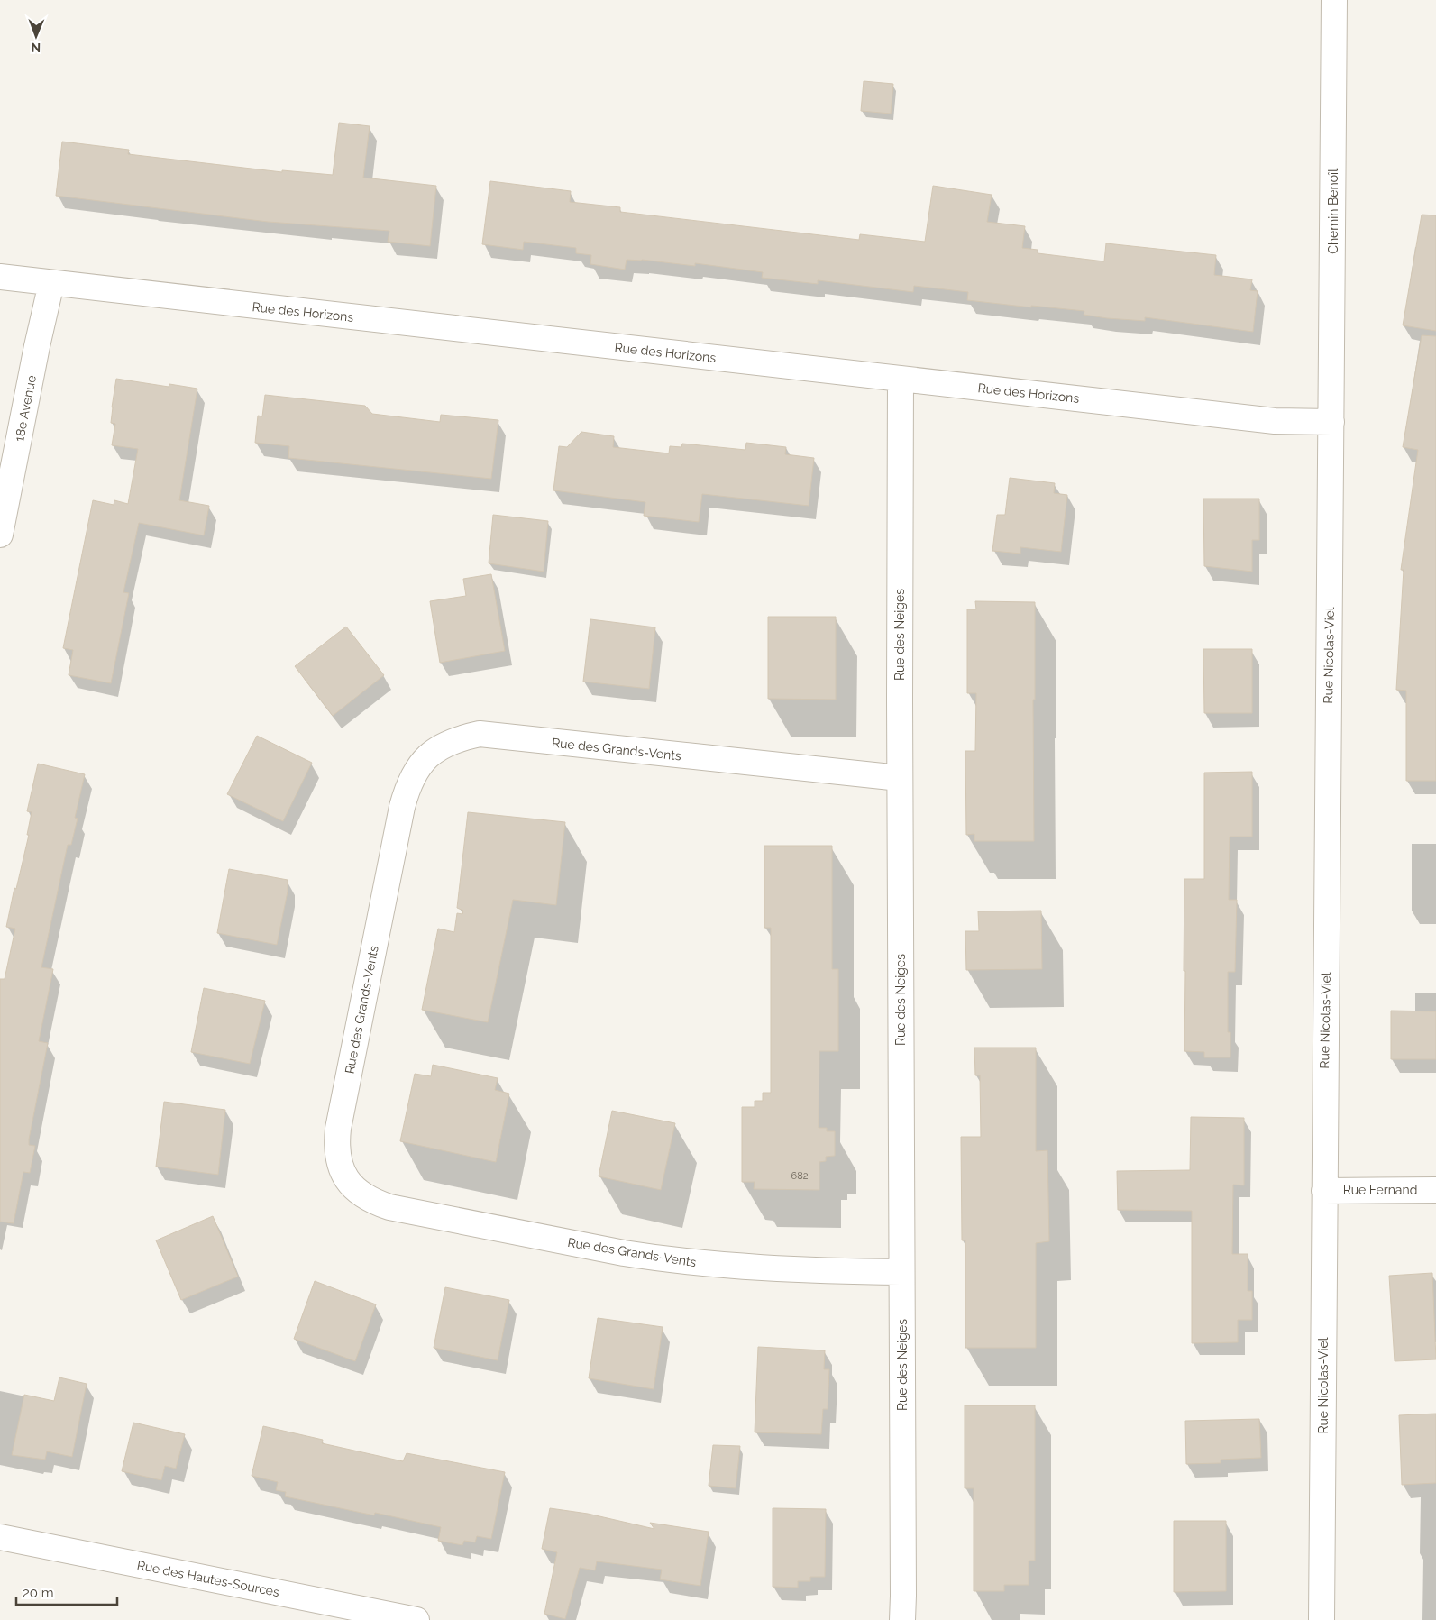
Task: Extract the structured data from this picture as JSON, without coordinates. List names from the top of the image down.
{
  "streets": {
    "street": [
      "Chemin Benoît",
      "Rue des Horizons",
      "18e Avenue",
      "Rue des Neiges",
      "Rue Nicolas-Viel",
      "Rue des Grands-Vents",
      "Rue Fernand",
      "Rue des Hautes-Sources"
    ]
  },
  "crossings": [
    ["Chemin Benoît", "Rue des Horizons"],
    ["Chemin Benoît", "Rue Nicolas-Viel"],
    ["Rue des Horizons", "18e Avenue"],
    ["Rue des Horizons", "Rue des Neiges"],
    ["Rue des Horizons", "Rue Nicolas-Viel"],
    ["Rue des Neiges", "Rue des Grands-Vents"],
    ["Rue Nicolas-Viel", "Rue Fernand"]
  ],
  "house_numbers": ["682"],
  "scale_bar": "20 m",
  "north": "bottom"
}
